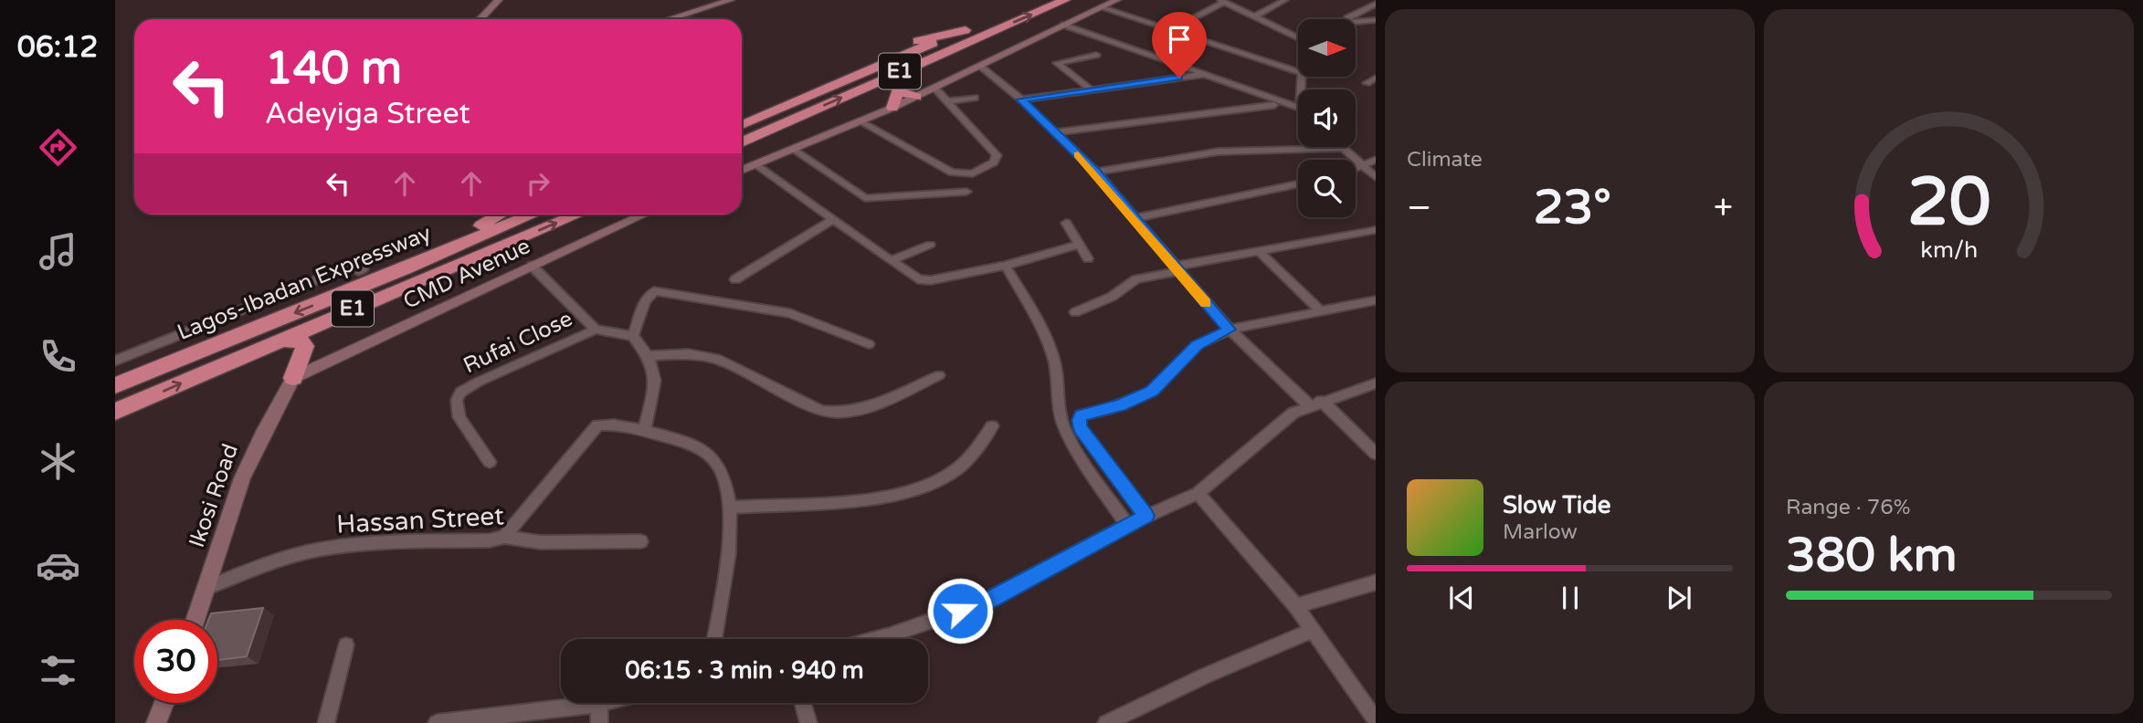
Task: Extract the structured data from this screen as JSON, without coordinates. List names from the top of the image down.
{
  "streets": {
    "highway": ["E1", "Lagos-Ibadan Expressway"],
    "street": [
      "CMD Avenue",
      "Rufai Close",
      "Ikosi Road",
      "Hassan Street"
    ]
  },
  "crossings": [
    ["CMD Avenue", "Ikosi Road"],
    ["Ikosi Road", "Hassan Street"]
  ],
  "north": "right",
  "page": {
    "tabs": "06:12",
    "tile": [
      "Climate",
      ["Range · 76%", "380 km"]
    ],
    "turn": ["140 m", "Adeyiga Street"],
    "heat": ["−", "23°", "+"],
    "song": ["Slow Tide", "Marlow"],
    "limit": "30",
    "trip": "06:15 · 3 min · 940 m",
    "gauge": ["20", "km/h"]
  }
}
